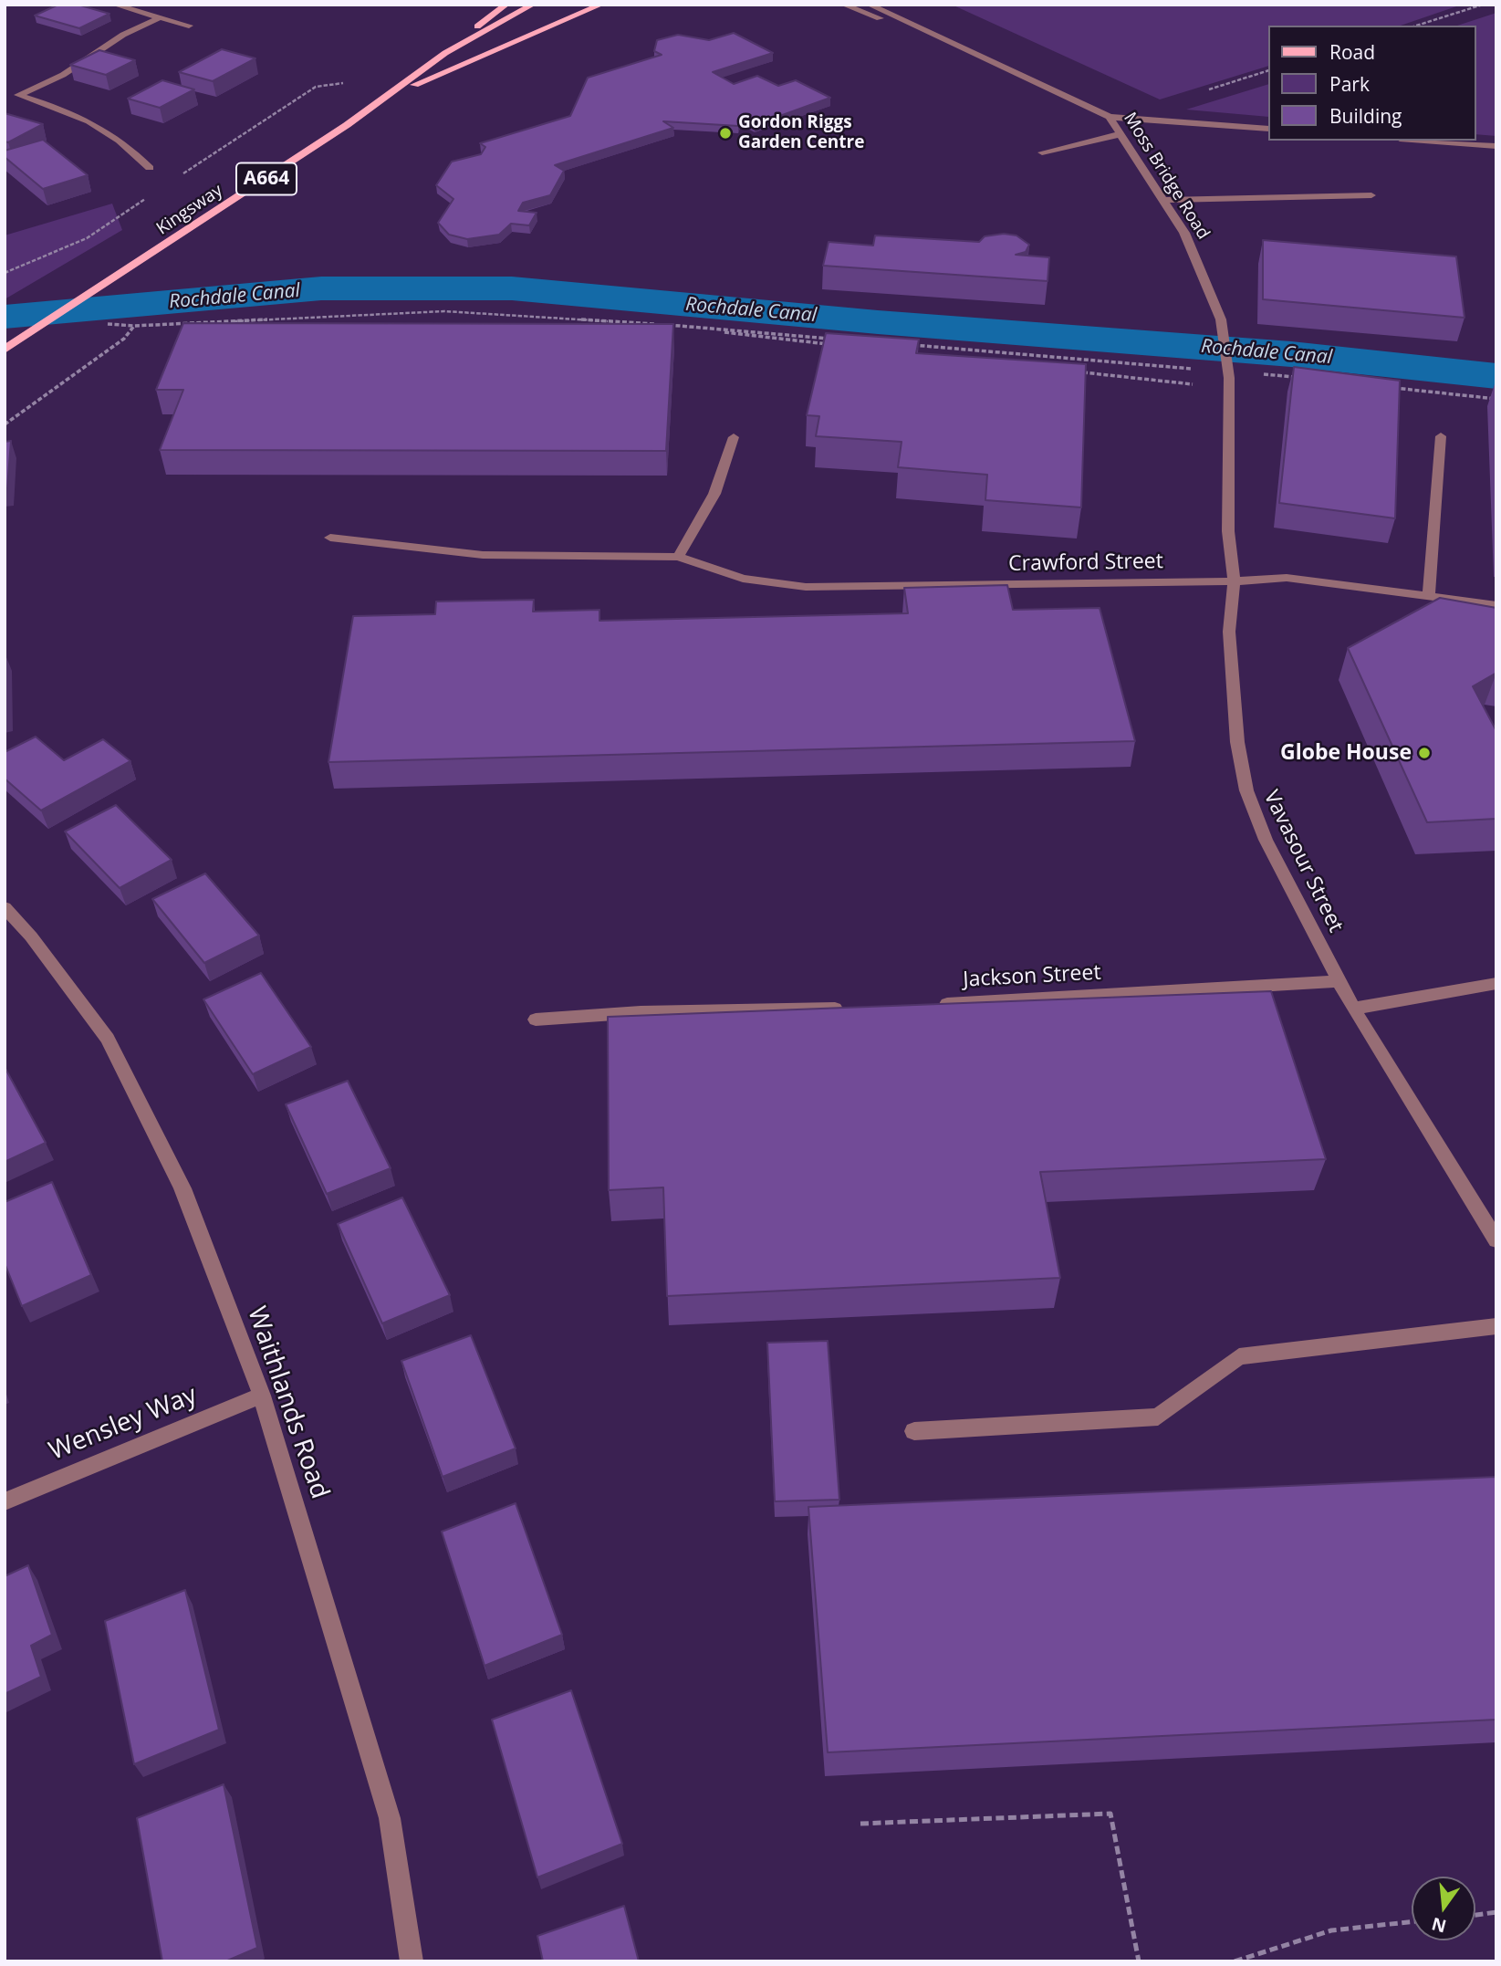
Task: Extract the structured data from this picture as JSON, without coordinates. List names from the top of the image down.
{
  "streets": {
    "main road": ["A664", "Kingsway"],
    "street": [
      "Moss Bridge Road",
      "Crawford Street",
      "Vavasour Street",
      "Jackson Street",
      "Waithlands Road",
      "Wensley Way"
    ]
  },
  "crossings": [
    ["Moss Bridge Road", "Vavasour Street"],
    ["A664", "Kingsway"],
    ["Crawford Street", "Vavasour Street"],
    ["Vavasour Street", "Jackson Street"],
    ["Waithlands Road", "Wensley Way"]
  ],
  "water": ["Rochdale Canal"],
  "places": ["Gordon Riggs Garden Centre", "Globe House"],
  "legend": ["Road", "Park", "Building"],
  "north": "bottom"
}
